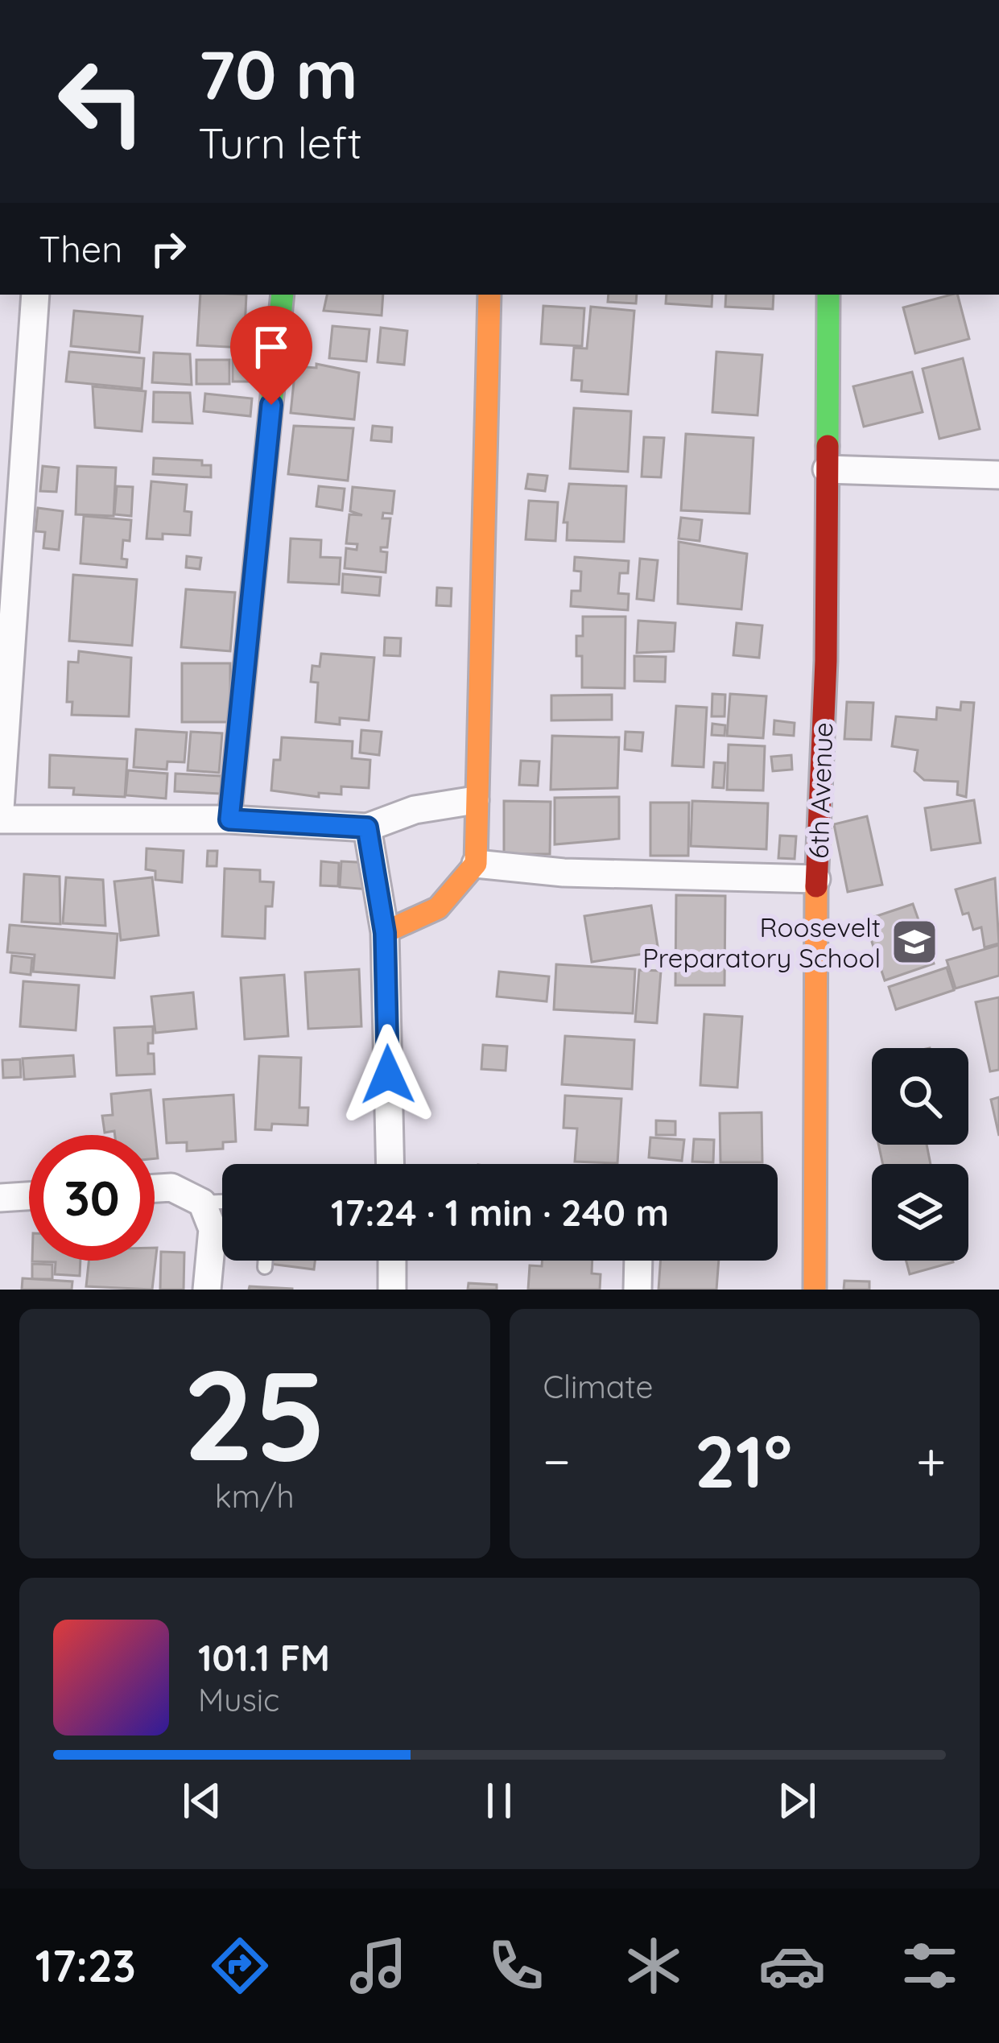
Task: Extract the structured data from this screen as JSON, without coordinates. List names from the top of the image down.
{
  "streets": {
    "street": ["6th Avenue"]
  },
  "places": {
    "school or university": ["Roosevelt Preparatory School"]
  },
  "page": {
    "turn": ["70 m", "Turn left"],
    "then": "Then",
    "limit": "30",
    "trip": "17:24 · 1 min · 240 m",
    "tile": [
      ["25", "km/h"],
      "Climate"
    ],
    "heat": ["−", "21°", "+"],
    "song": ["101.1 FM", "Music"],
    "tabs": "17:23"
  }
}
